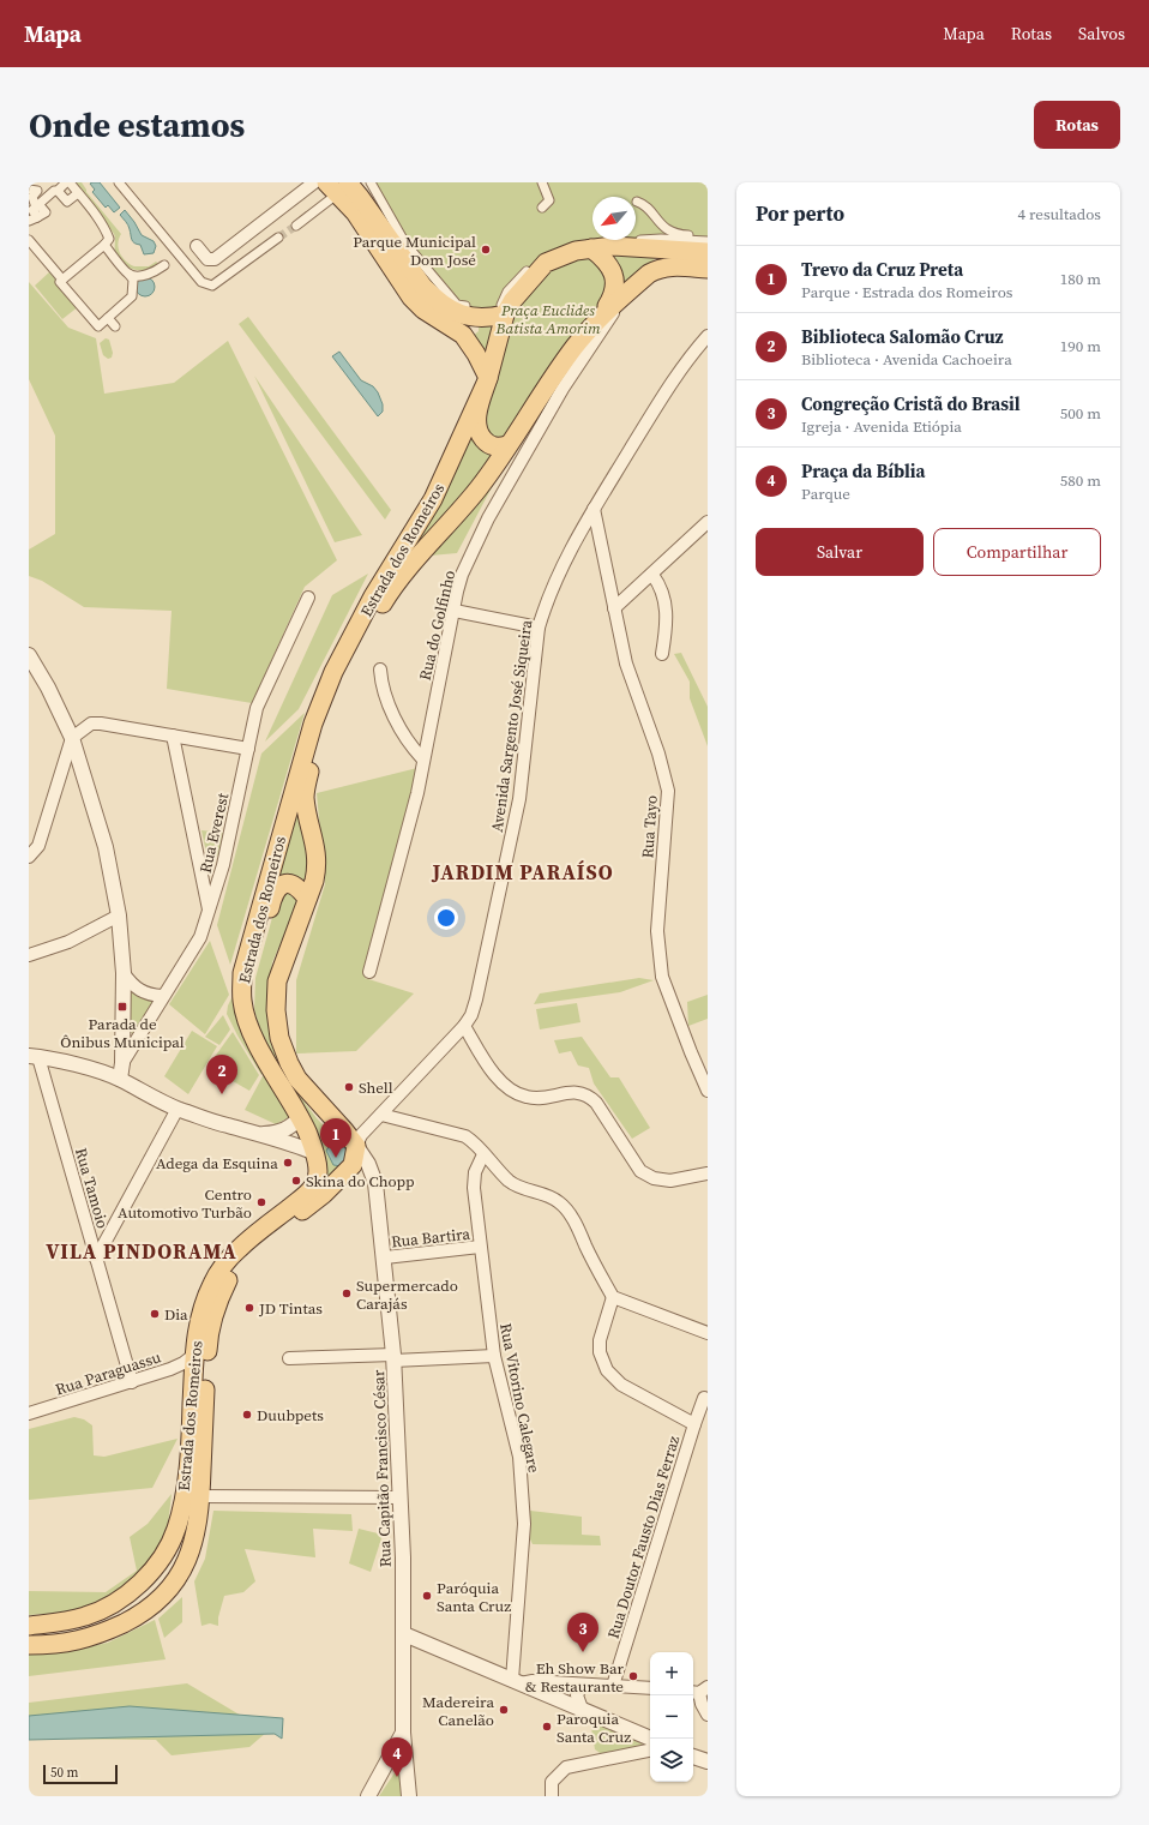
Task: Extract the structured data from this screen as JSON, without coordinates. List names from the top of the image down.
{
  "streets": {
    "main road": ["Estrada dos Romeiros"],
    "street": [
      "Rua do Golfinho",
      "Avenida Sargento José Siqueira",
      "Rua Tayo",
      "Rua Everest",
      "Rua Tamoio",
      "Rua Bartira",
      "Rua Paraguassu",
      "Rua Vitorino Calegare",
      "Rua Capitão Francisco César",
      "Rua Doutor Fausto Dias Ferraz"
    ]
  },
  "crossings": [
    ["Estrada dos Romeiros", "Rua do Golfinho"],
    ["Estrada dos Romeiros", "Avenida Sargento José Siqueira"],
    ["Estrada dos Romeiros", "Rua Paraguassu"],
    ["Estrada dos Romeiros", "Rua Capitão Francisco César"],
    ["Avenida Sargento José Siqueira", "Rua Tayo"],
    ["Avenida Sargento José Siqueira", "Rua Capitão Francisco César"],
    ["Rua Tamoio", "Rua Paraguassu"],
    ["Rua Bartira", "Rua Vitorino Calegare"],
    ["Rua Bartira", "Rua Capitão Francisco César"]
  ],
  "districts": ["JARDIM PARAÍSO", "VILA PINDORAMA"],
  "parks": ["Praça Euclides Batista Amorim"],
  "places": {
    "other": [
      "Parque Municipal Dom José",
      "Shell",
      "Adega da Esquina",
      "Skina do Chopp",
      "Centro Automotivo Turbão",
      "Supermercado Carajás",
      "JD Tintas",
      "Dia",
      "Duubpets",
      "Paróquia Santa Cruz",
      "Eh Show Bar & Restaurante",
      "Madereira Canelão",
      "Paroquia Santa Cruz"
    ],
    "transit": ["Parada de Ônibus Municipal"]
  },
  "scale_bar": "50 m",
  "north": "bottom left",
  "page": {
    "header": "Mapa",
    "nav": ["Mapa", "Rotas", "Salvos"],
    "buttons": [
      "Rotas",
      ["Salvar", "Compartilhar"]
    ],
    "title": "Onde estamos",
    "heading": ["Por perto", "4 resultados"],
    "list": [
      {
        "mark": "1",
        "name": "Trevo da Cruz Preta",
        "note": "Parque · Estrada dos Romeiros",
        "value": "180 m"
      },
      {
        "mark": "2",
        "name": "Biblioteca Salomão Cruz",
        "note": "Biblioteca · Avenida Cachoeira",
        "value": "190 m"
      },
      {
        "mark": "3",
        "name": "Congreção Cristã do Brasil",
        "note": "Igreja · Avenida Etiópia",
        "value": "500 m"
      },
      {
        "mark": "4",
        "name": "Praça da Bíblia",
        "note": "Parque",
        "value": "580 m"
      }
    ],
    "pins": [
      "2",
      "1",
      "3",
      "4"
    ],
    "map_buttons": ["+", "−"],
    "scale": "50 m"
  }
}
